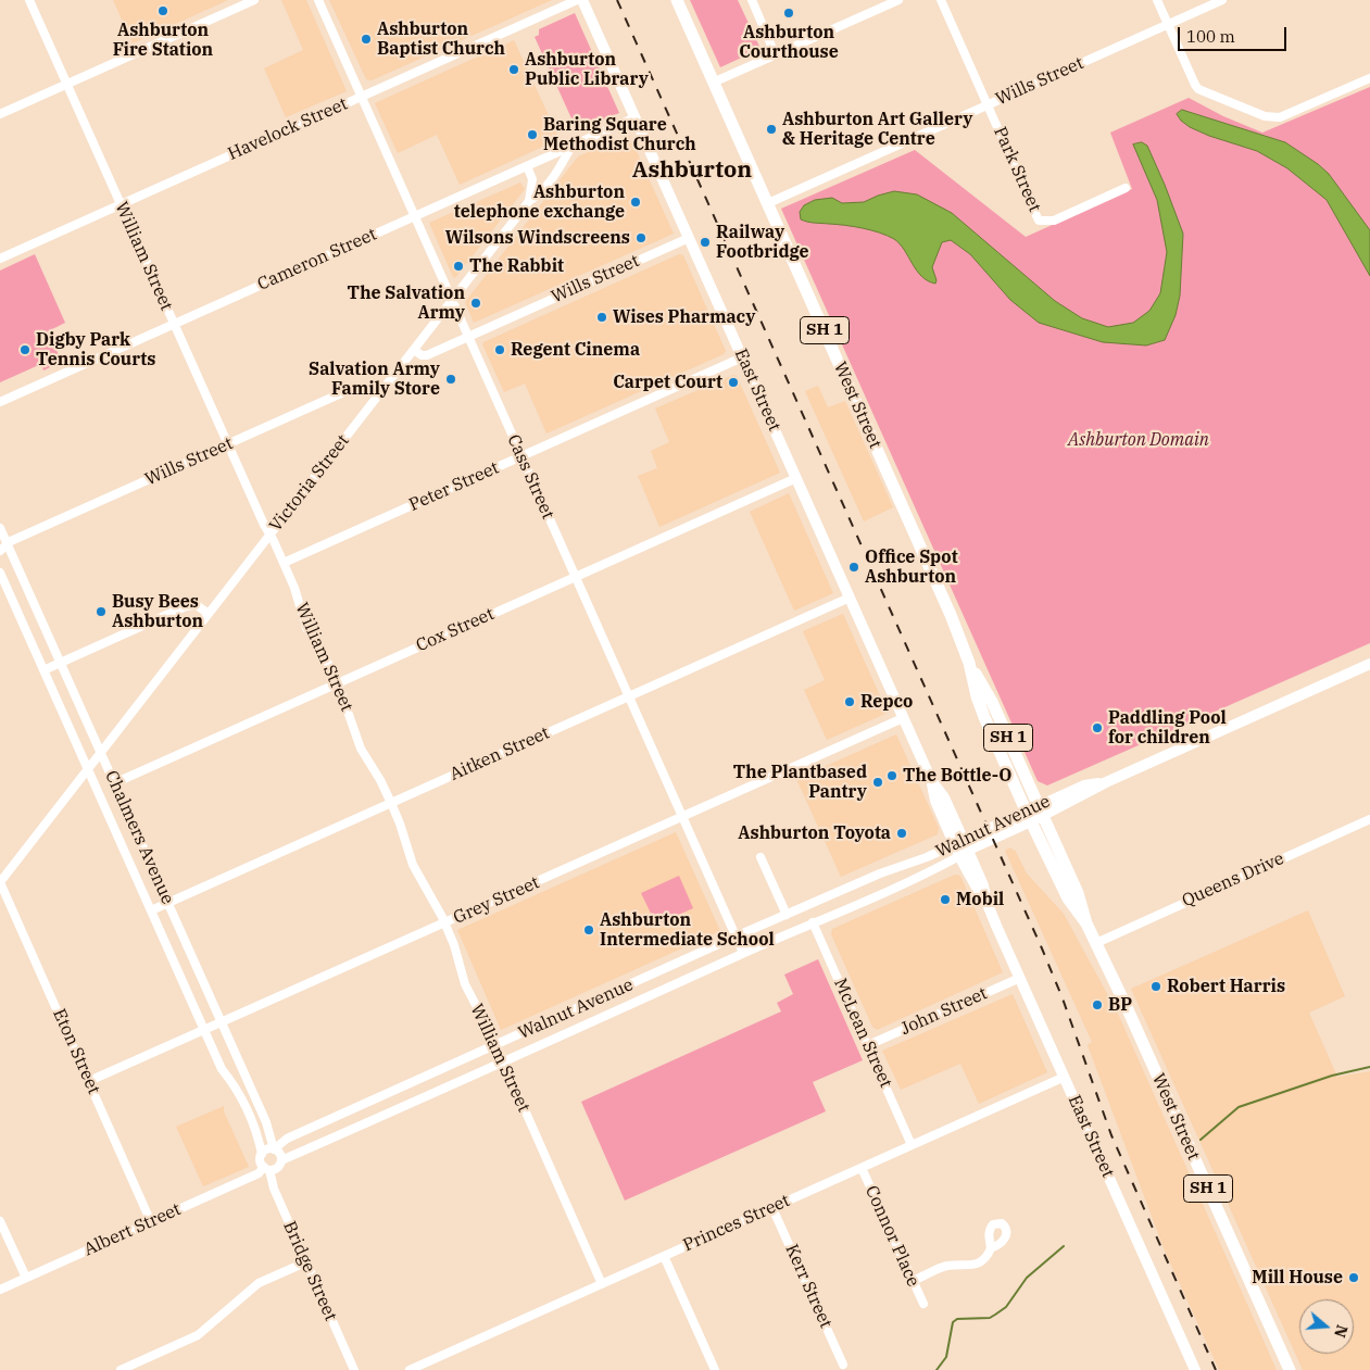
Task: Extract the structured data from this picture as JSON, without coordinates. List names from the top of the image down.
{
  "streets": {
    "highway": ["SH 1", "West Street"],
    "main road": ["East Street", "Walnut Avenue"],
    "street": [
      "Wills Street",
      "Havelock Street",
      "Park Street",
      "William Street",
      "Cameron Street",
      "Cass Street",
      "Victoria Street",
      "Peter Street",
      "Cox Street",
      "Aitken Street",
      "Chalmers Avenue",
      "Queens Drive",
      "Grey Street",
      "John Street",
      "McLean Street",
      "Eton Street",
      "Princes Street",
      "Albert Street",
      "Connor Place",
      "Bridge Street",
      "Kerr Street"
    ]
  },
  "crossings": [
    ["Wills Street", "Park Street"],
    ["Wills Street", "William Street"],
    ["Wills Street", "East Street"],
    ["Wills Street", "West Street"],
    ["Wills Street", "Cass Street"],
    ["Wills Street", "Victoria Street"],
    ["Wills Street", "Chalmers Avenue"],
    ["Havelock Street", "William Street"],
    ["Havelock Street", "Cass Street"],
    ["William Street", "Cameron Street"],
    ["William Street", "Victoria Street"],
    ["William Street", "Peter Street"],
    ["William Street", "Cox Street"],
    ["William Street", "Aitken Street"],
    ["William Street", "Walnut Avenue"],
    ["William Street", "Grey Street"],
    ["William Street", "Princes Street"],
    ["Cameron Street", "East Street"],
    ["Cameron Street", "Cass Street"],
    ["Cameron Street", "Victoria Street"],
    ["East Street", "Peter Street"],
    ["East Street", "Cox Street"],
    ["East Street", "Aitken Street"],
    ["East Street", "Walnut Avenue"],
    ["East Street", "Grey Street"],
    ["East Street", "John Street"],
    ["East Street", "Princes Street"],
    ["West Street", "Walnut Avenue"],
    ["West Street", "Queens Drive"],
    ["Cass Street", "Victoria Street"],
    ["Cass Street", "Peter Street"],
    ["Cass Street", "Cox Street"],
    ["Cass Street", "Aitken Street"],
    ["Cass Street", "Walnut Avenue"],
    ["Cass Street", "Grey Street"],
    ["Victoria Street", "Chalmers Avenue"],
    ["Victoria Street", "Eton Street"],
    ["Cox Street", "Chalmers Avenue"],
    ["Aitken Street", "Chalmers Avenue"],
    ["Walnut Avenue", "Chalmers Avenue"],
    ["Walnut Avenue", "McLean Street"],
    ["Walnut Avenue", "Albert Street"],
    ["Walnut Avenue", "Bridge Street"],
    ["Chalmers Avenue", "Grey Street"],
    ["Chalmers Avenue", "Albert Street"],
    ["Chalmers Avenue", "Bridge Street"],
    ["Grey Street", "Eton Street"],
    ["John Street", "McLean Street"],
    ["McLean Street", "Princes Street"],
    ["Eton Street", "Albert Street"],
    ["Princes Street", "Connor Place"],
    ["Princes Street", "Kerr Street"],
    ["Albert Street", "Bridge Street"]
  ],
  "districts": ["Ashburton"],
  "parks": ["Ashburton Domain"],
  "places": [
    "Ashburton Fire Station",
    "Ashburton Courthouse",
    "Ashburton Baptist Church",
    "Ashburton Public Library",
    "Ashburton Art Gallery & Heritage Centre",
    "Baring Square Methodist Church",
    "Ashburton telephone exchange",
    "Wilsons Windscreens",
    "Railway Footbridge",
    "The Rabbit",
    "The Salvation Army",
    "Wises Pharmacy",
    "Digby Park Tennis Courts",
    "Regent Cinema",
    "Salvation Army Family Store",
    "Carpet Court",
    "Office Spot Ashburton",
    "Busy Bees Ashburton",
    "Repco",
    "Paddling Pool for children",
    "The Bottle-O",
    "The Plantbased Pantry",
    "Ashburton Toyota",
    "Mobil",
    "Ashburton Intermediate School",
    "Robert Harris",
    "BP",
    "Mill House"
  ],
  "scale_bar": "100 m",
  "north": "right"
}
